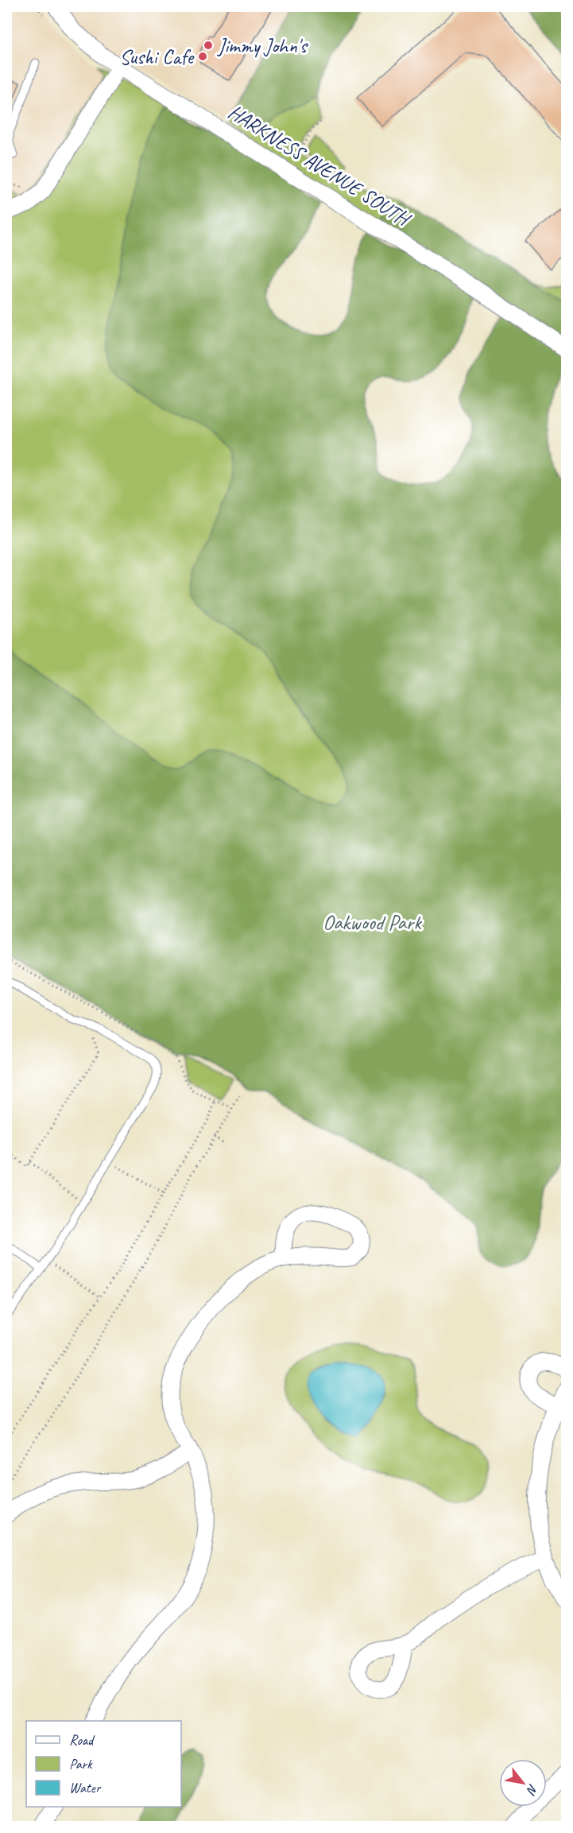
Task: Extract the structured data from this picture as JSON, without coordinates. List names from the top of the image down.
{
  "streets": {
    "street": ["HARKNESS AVENUE SOUTH"]
  },
  "parks": ["Oakwood Park"],
  "places": ["Jimmy John's", "Sushi Cafe"],
  "legend": ["Road", "Park", "Water"],
  "north": "bottom right"
}
